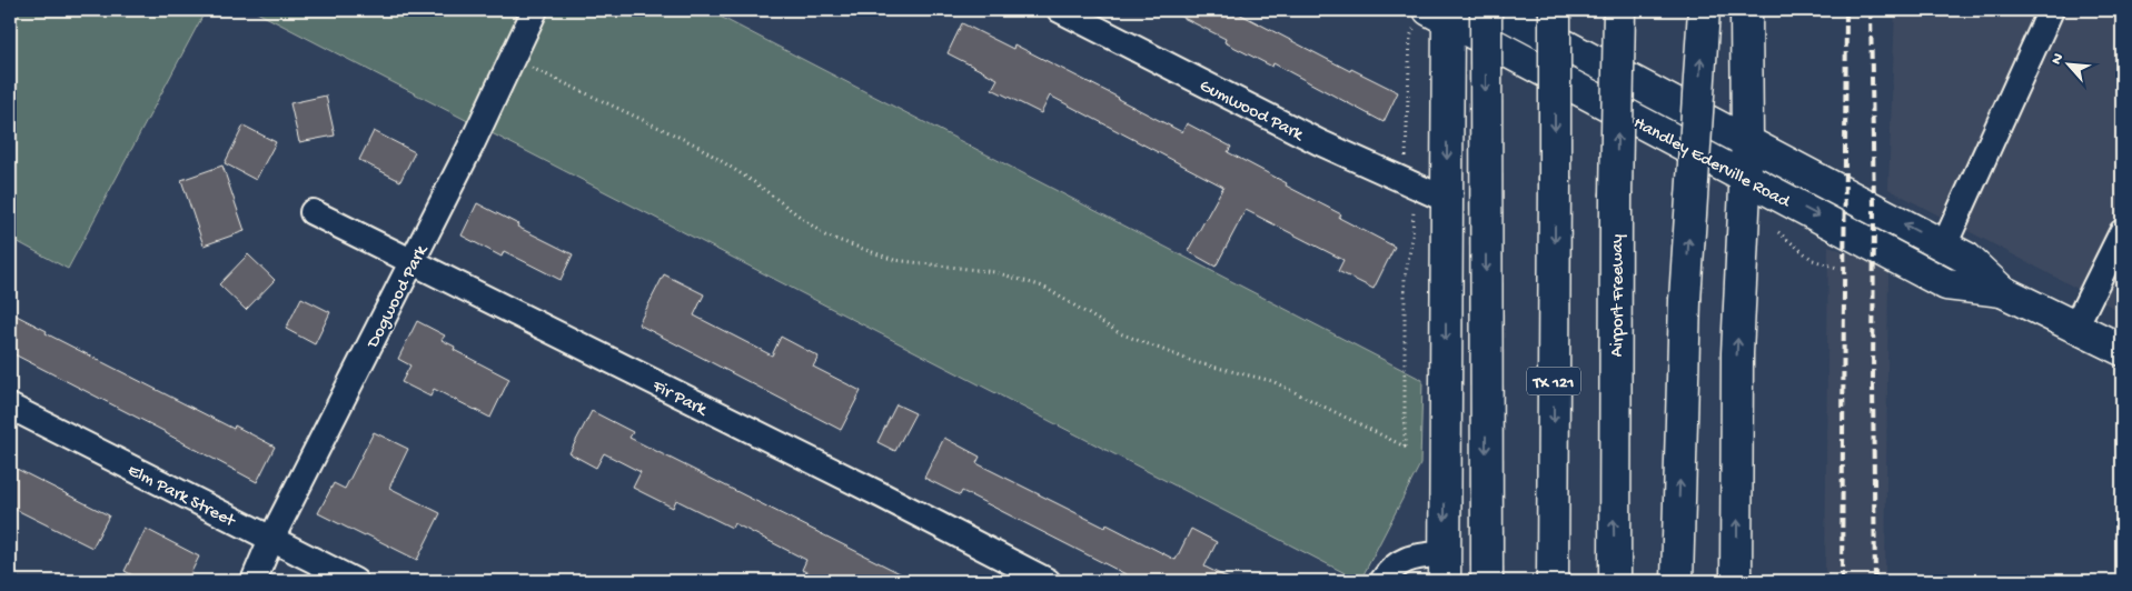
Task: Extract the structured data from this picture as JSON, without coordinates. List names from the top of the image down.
{
  "streets": {
    "main road": ["Handley Ederville Road", "Airport Freeway", "TX 121"],
    "street": [
      "Gumwood Park",
      "Dogwood Park",
      "Fir Park",
      "Elm Park Street"
    ]
  },
  "crossings": [
    ["Dogwood Park", "Fir Park"],
    ["Dogwood Park", "Elm Park Street"]
  ],
  "north": "top left"
}
